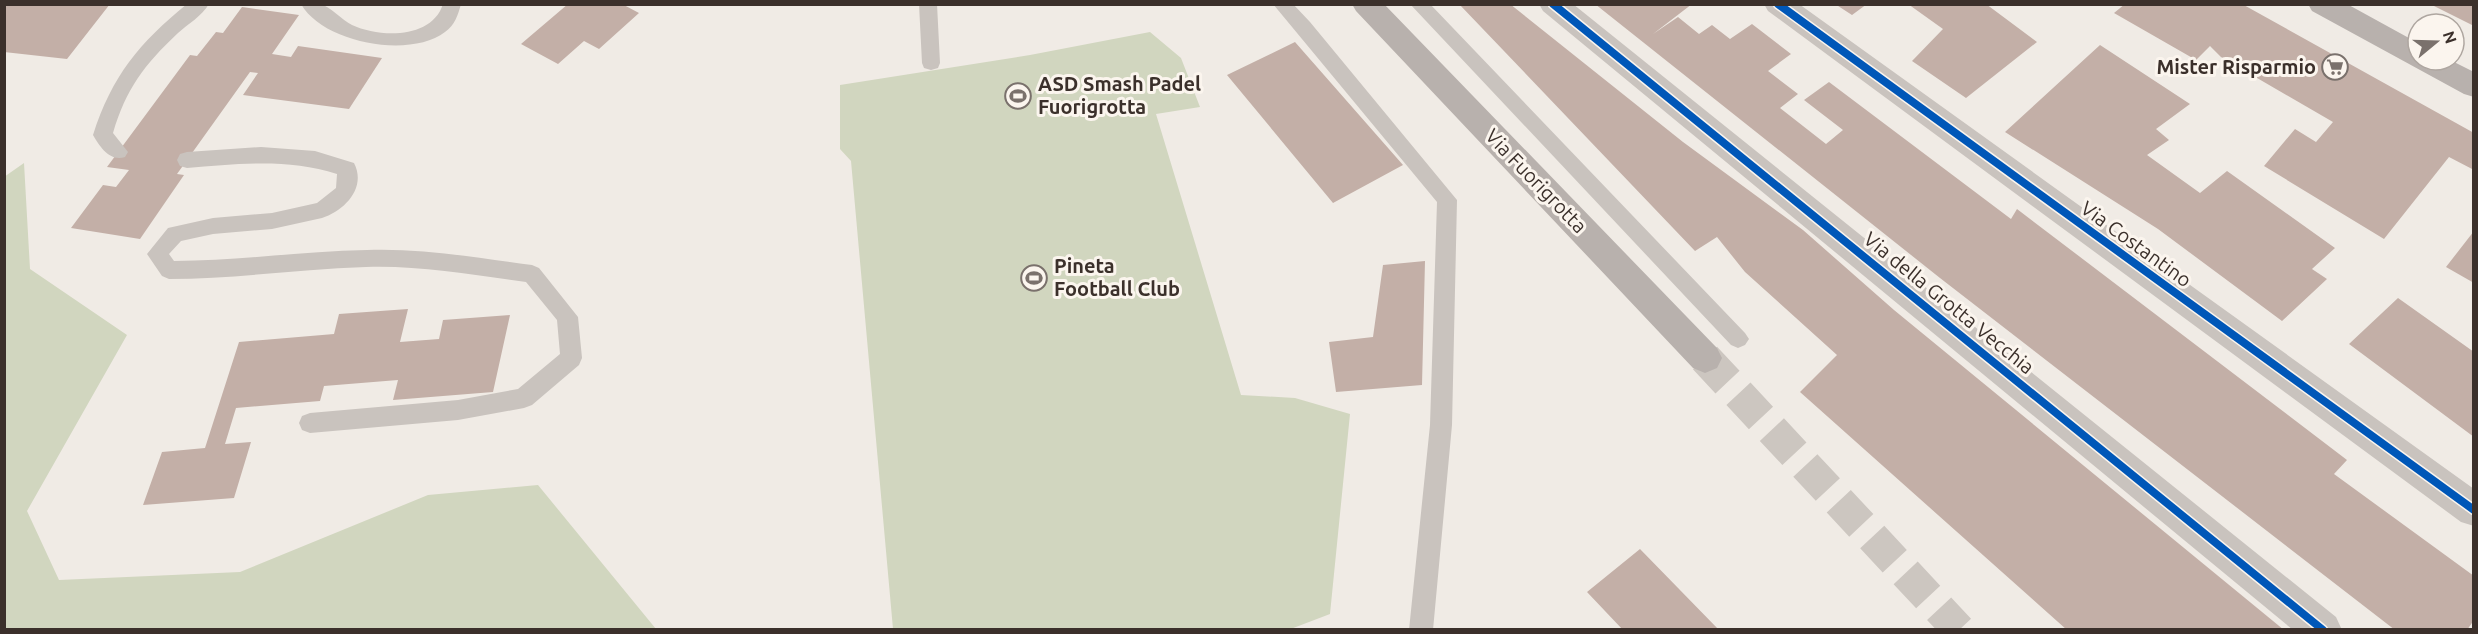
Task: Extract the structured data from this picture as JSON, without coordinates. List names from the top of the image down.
{
  "streets": {
    "main road": ["Via Fuorigrotta"],
    "street": ["Via Costantino", "Via della Grotta Vecchia"]
  },
  "places": {
    "supermarket": ["Mister Risparmio"],
    "sports": ["ASD Smash Padel Fuorigrotta", "Pineta Football Club"]
  },
  "north": "right"
}
